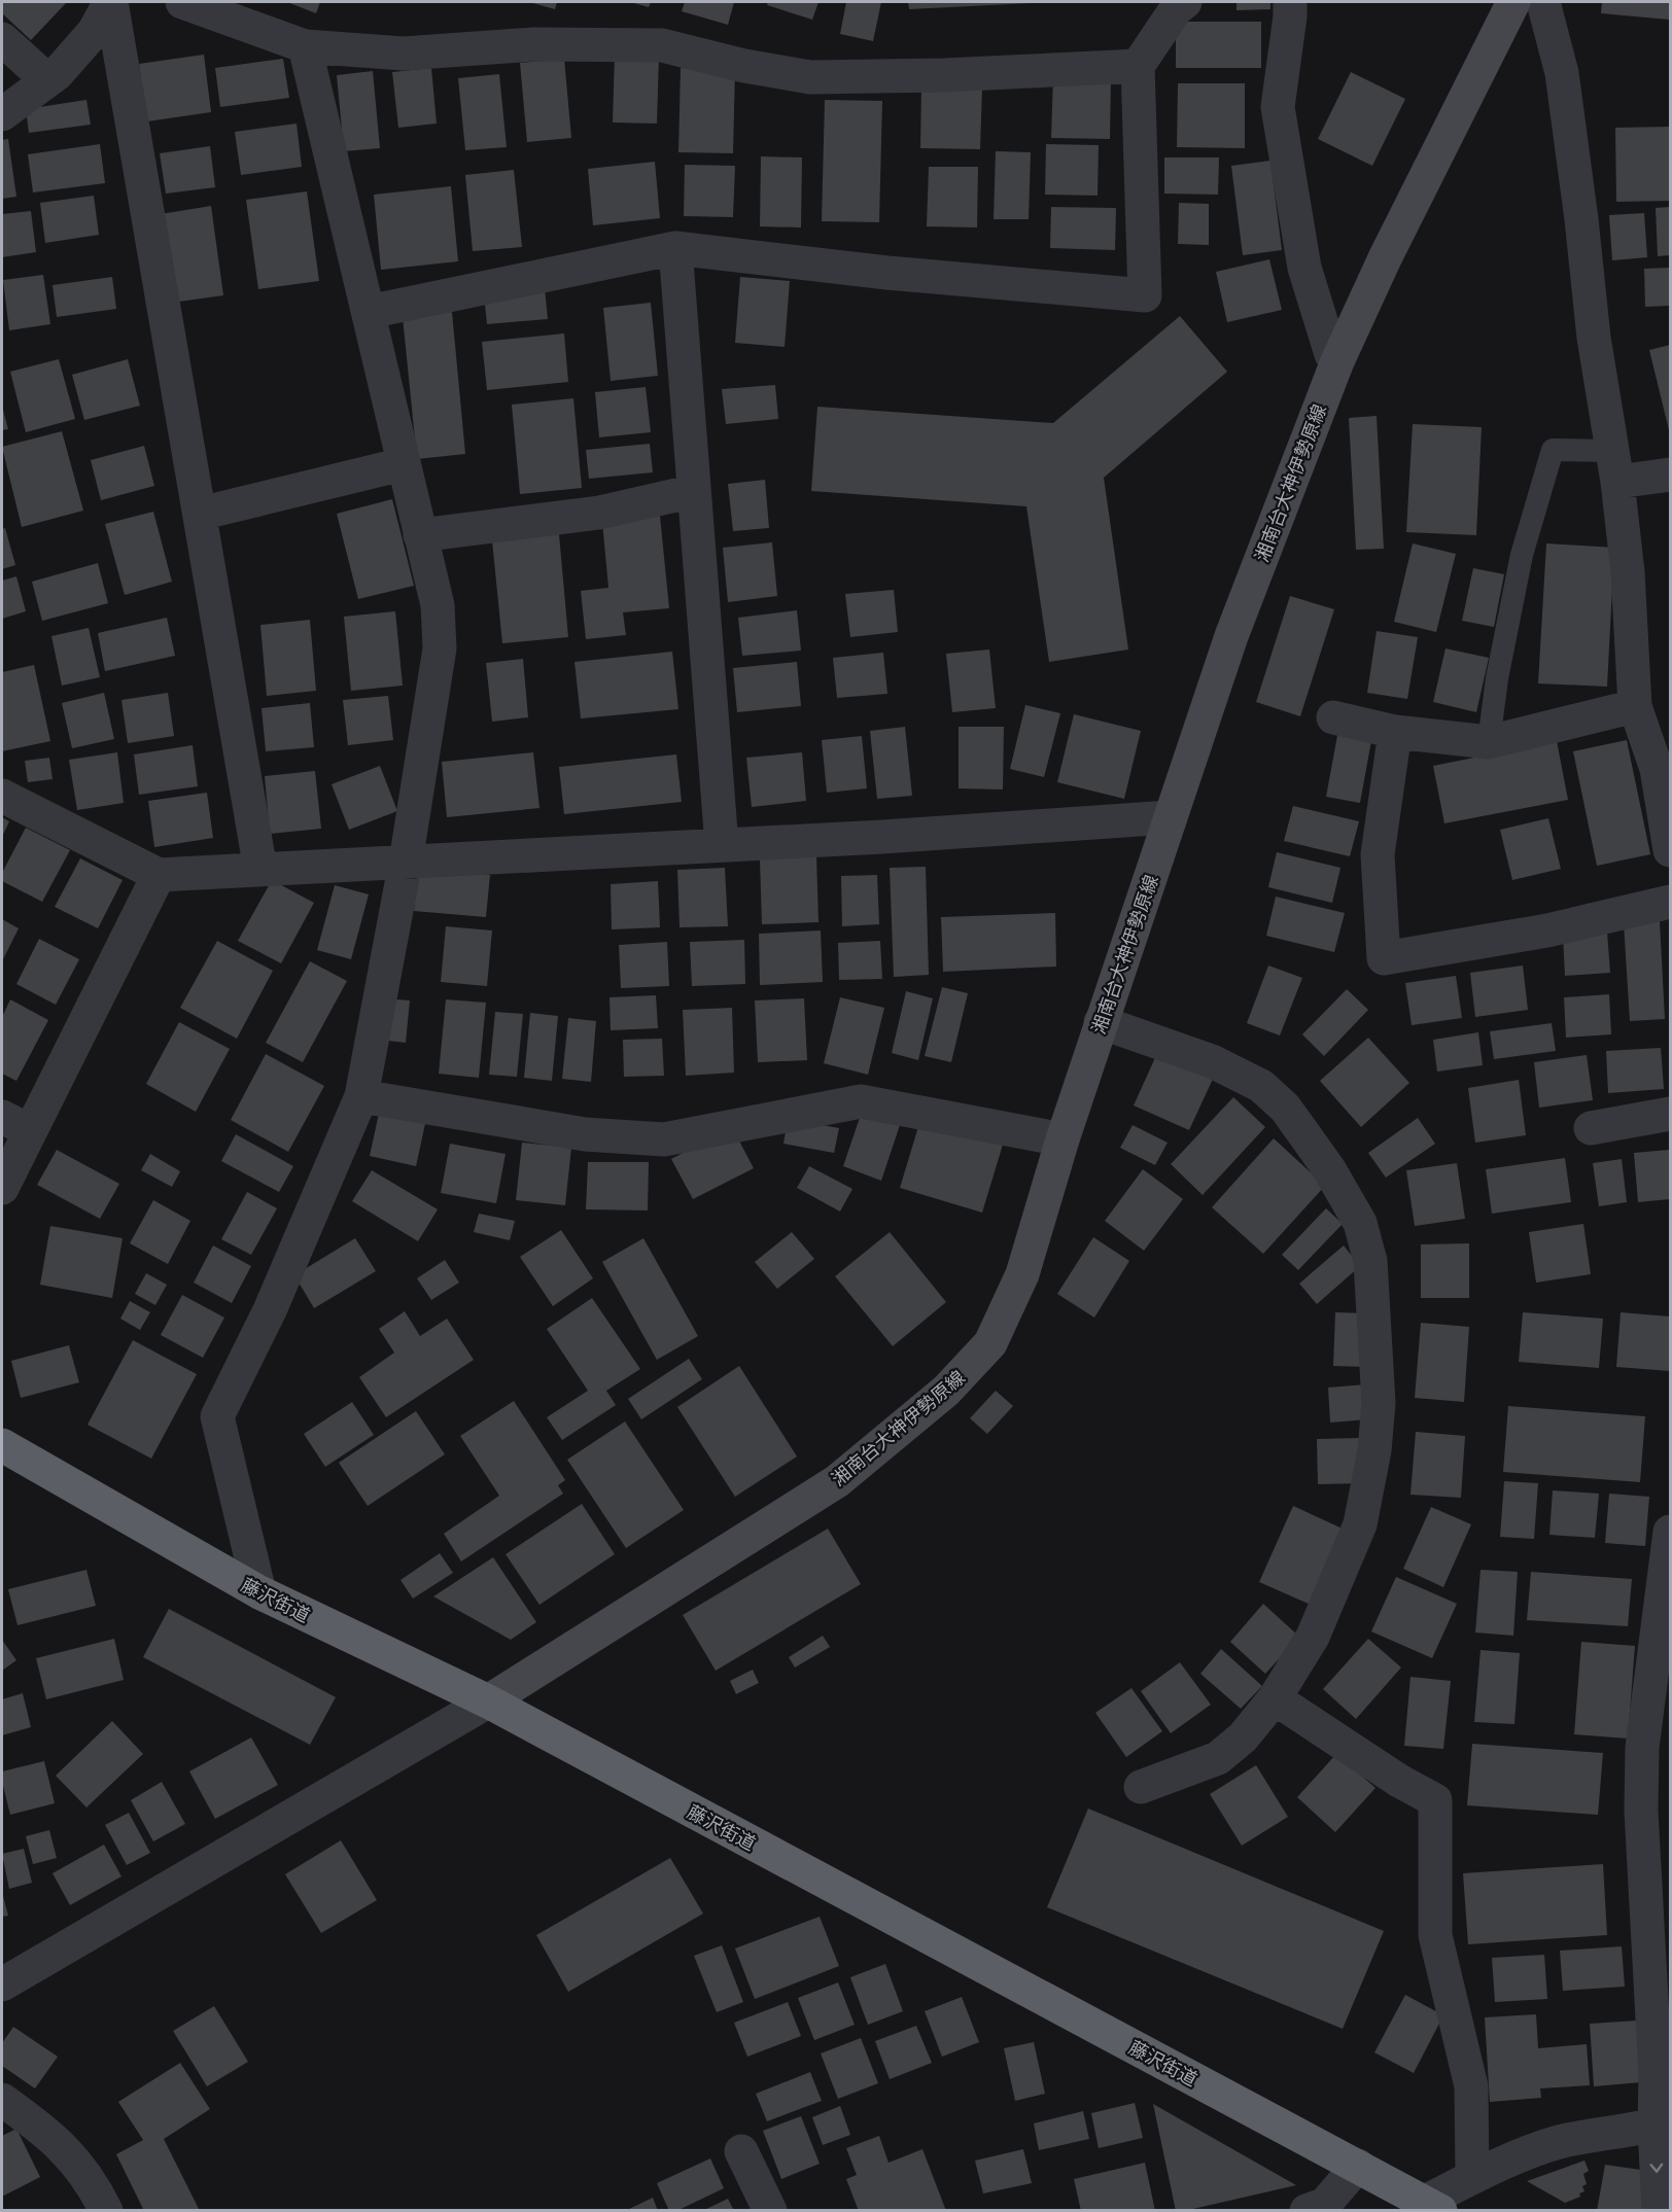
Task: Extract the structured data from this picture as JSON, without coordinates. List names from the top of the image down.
{
  "streets": {
    "highway": ["藤沢街道"],
    "main road": ["湘南台大神伊勢原線"]
  },
  "crossings": [
    ["湘南台大神伊勢原線", "藤沢街道"]
  ]
}
